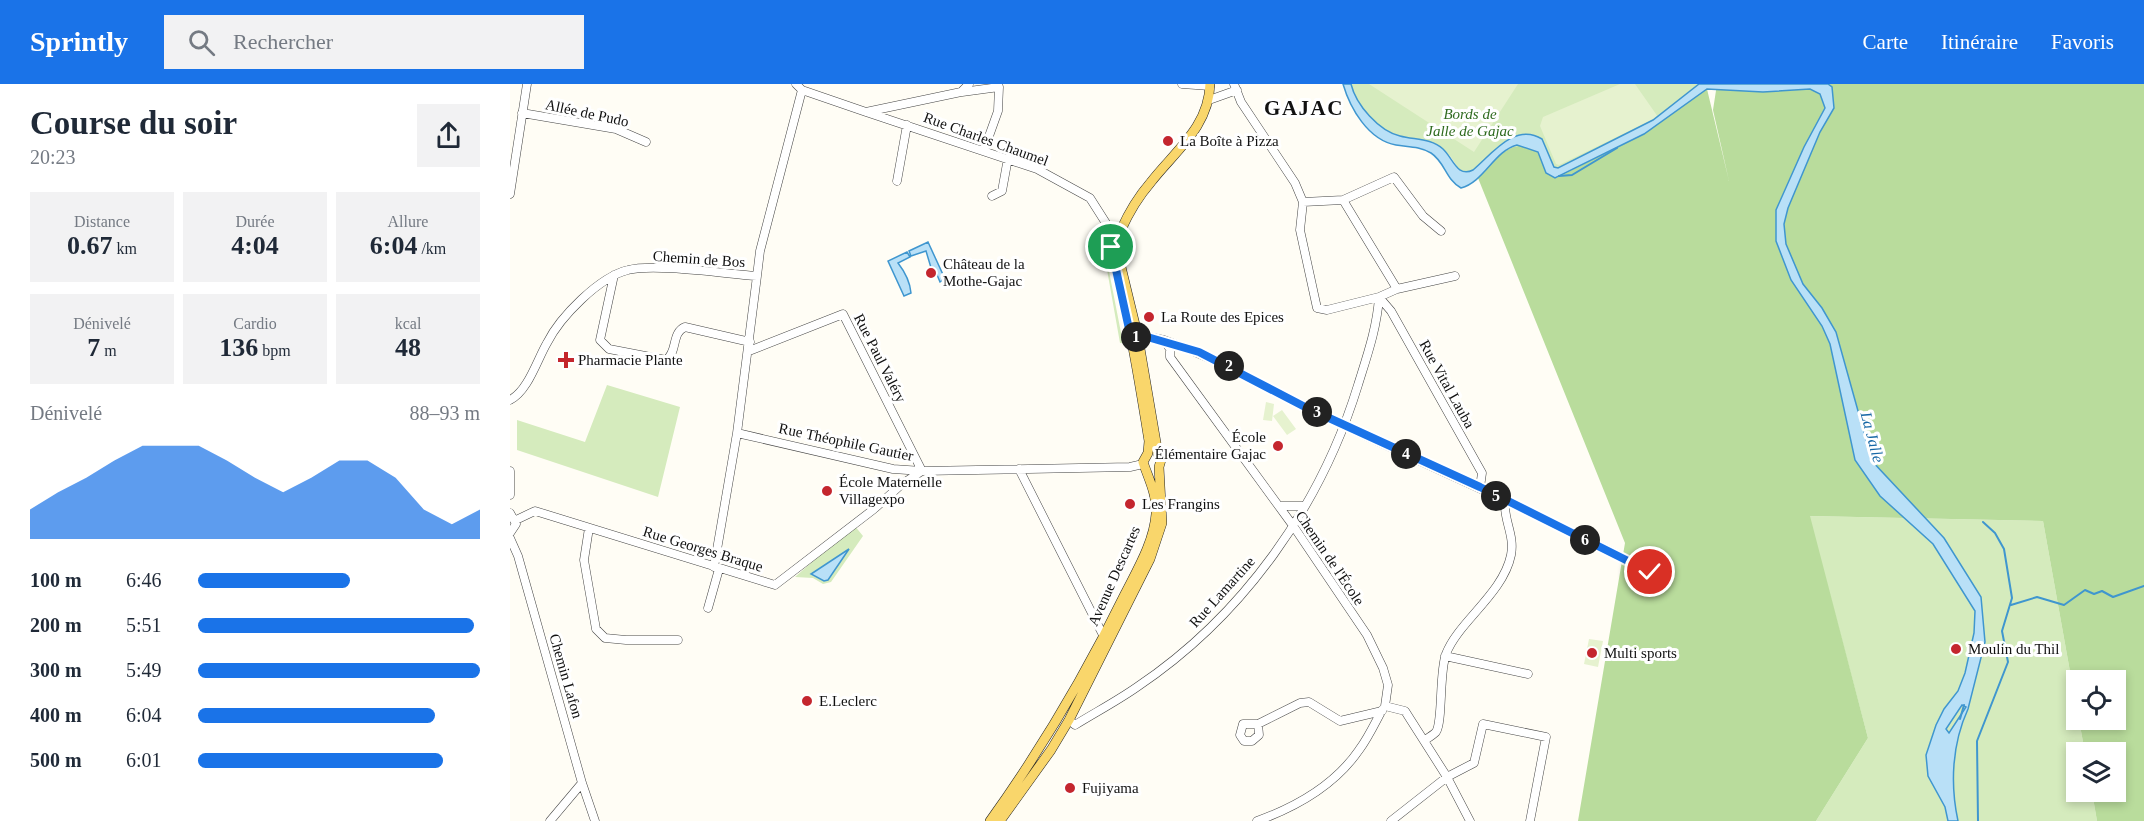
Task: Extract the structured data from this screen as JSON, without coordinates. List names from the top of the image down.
{
  "streets": {
    "main road": ["Avenue Descartes"],
    "street": [
      "Allée de Pudo",
      "Rue Charles Chaumel",
      "Chemin de Bos",
      "Rue Paul Valéry",
      "Rue Vital Lauba",
      "Rue Théophile Gautier",
      "Rue Georges Braque",
      "Chemin de l'École",
      "Rue Lamartine",
      "Chemin Lafon"
    ]
  },
  "crossings": [
    ["Rue Charles Chaumel", "Chemin de Bos"],
    ["Rue Paul Valéry", "Rue Théophile Gautier"],
    ["Rue Paul Valéry", "Rue Georges Braque"],
    ["Rue Vital Lauba", "Rue Lamartine"],
    ["Rue Théophile Gautier", "Rue Georges Braque"],
    ["Rue Théophile Gautier", "Avenue Descartes"],
    ["Chemin de l'École", "Rue Lamartine"],
    ["Avenue Descartes", "Rue Lamartine"]
  ],
  "districts": ["GAJAC"],
  "water": ["La Jalle"],
  "parks": ["Bords de Jalle de Gajac"],
  "places": {
    "other": [
      "La Boîte à Pizza",
      "Château de la Mothe-Gajac",
      "La Route des Epices",
      "École Élémentaire Gajac",
      "École Maternelle Villagexpo",
      "Les Frangins",
      "Moulin du Thil",
      "Multi sports",
      "E.Leclerc",
      "Fujiyama"
    ],
    "health": ["Pharmacie Plante"]
  },
  "page": {
    "header": "Sprintly",
    "search": "Rechercher",
    "nav": ["Carte", "Itinéraire", "Favoris"],
    "heading": ["Course du soir", "20:23"],
    "stats": [
      ["Distance", "0.67 km"],
      ["Durée", "4:04"],
      ["Allure", "6:04 /km"],
      ["Dénivelé", "7 m"],
      ["Cardio", "136 bpm"],
      ["kcal", "48"]
    ],
    "pins": [
      "1",
      "2",
      "3",
      "4",
      "5",
      "6"
    ],
    "chart": ["Dénivelé", "88–93 m"],
    "list": [
      {
        "name": "100 m",
        "note": "6:46"
      },
      {
        "name": "200 m",
        "note": "5:51"
      },
      {
        "name": "300 m",
        "note": "5:49"
      },
      {
        "name": "400 m",
        "note": "6:04"
      },
      {
        "name": "500 m",
        "note": "6:01"
      }
    ]
  }
}
